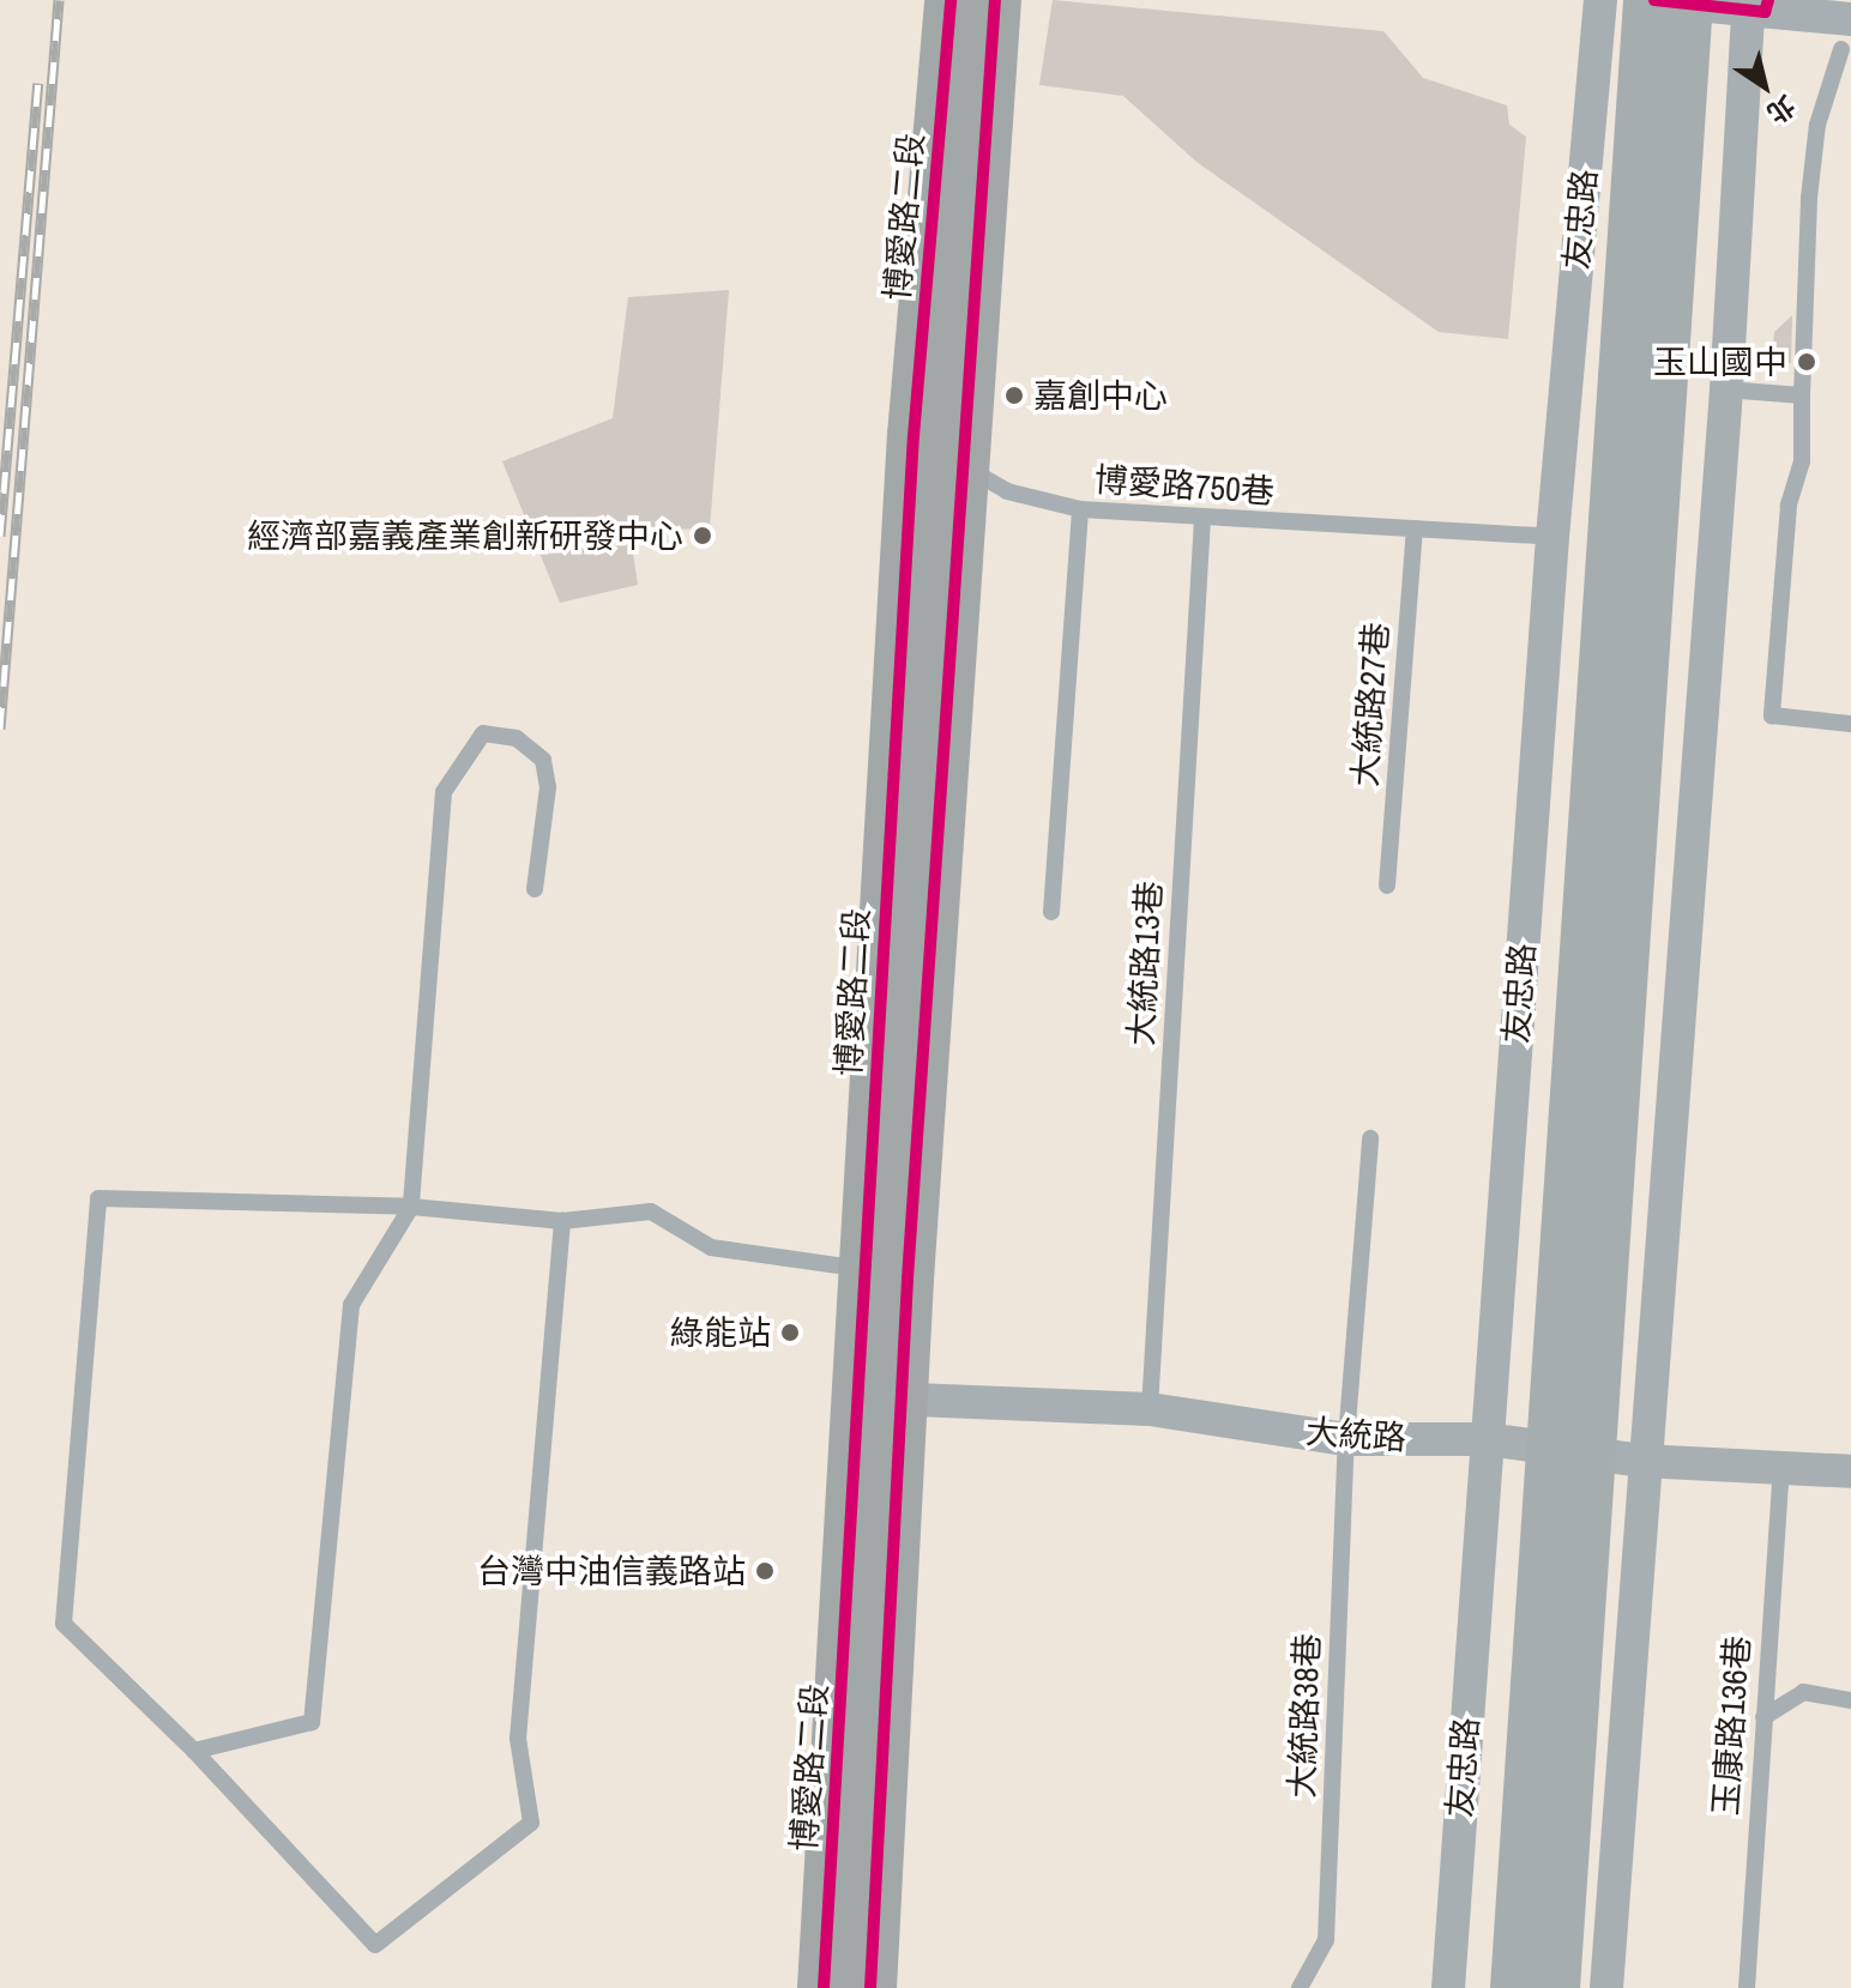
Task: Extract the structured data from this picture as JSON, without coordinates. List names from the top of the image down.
{
  "streets": {
    "main road": ["博愛路二段"],
    "street": ["友忠路", "大統路"],
    "lane": [
      "博愛路750巷",
      "大統路27巷",
      "大統路13巷",
      "大統路38巷",
      "玉康路136巷"
    ]
  },
  "crossings": [
    ["博愛路二段", "博愛路750巷"],
    ["博愛路二段", "大統路"],
    ["友忠路", "博愛路750巷"],
    ["友忠路", "大統路"],
    ["博愛路750巷", "大統路27巷"],
    ["博愛路750巷", "大統路13巷"],
    ["大統路13巷", "大統路"],
    ["大統路", "大統路38巷"],
    ["大統路", "玉康路136巷"]
  ],
  "places": [
    "玉山國中",
    "嘉創中心",
    "經濟部嘉義產業創新研發中心",
    "綠能站",
    "台灣中油信義路站"
  ],
  "north": "bottom right"
}
